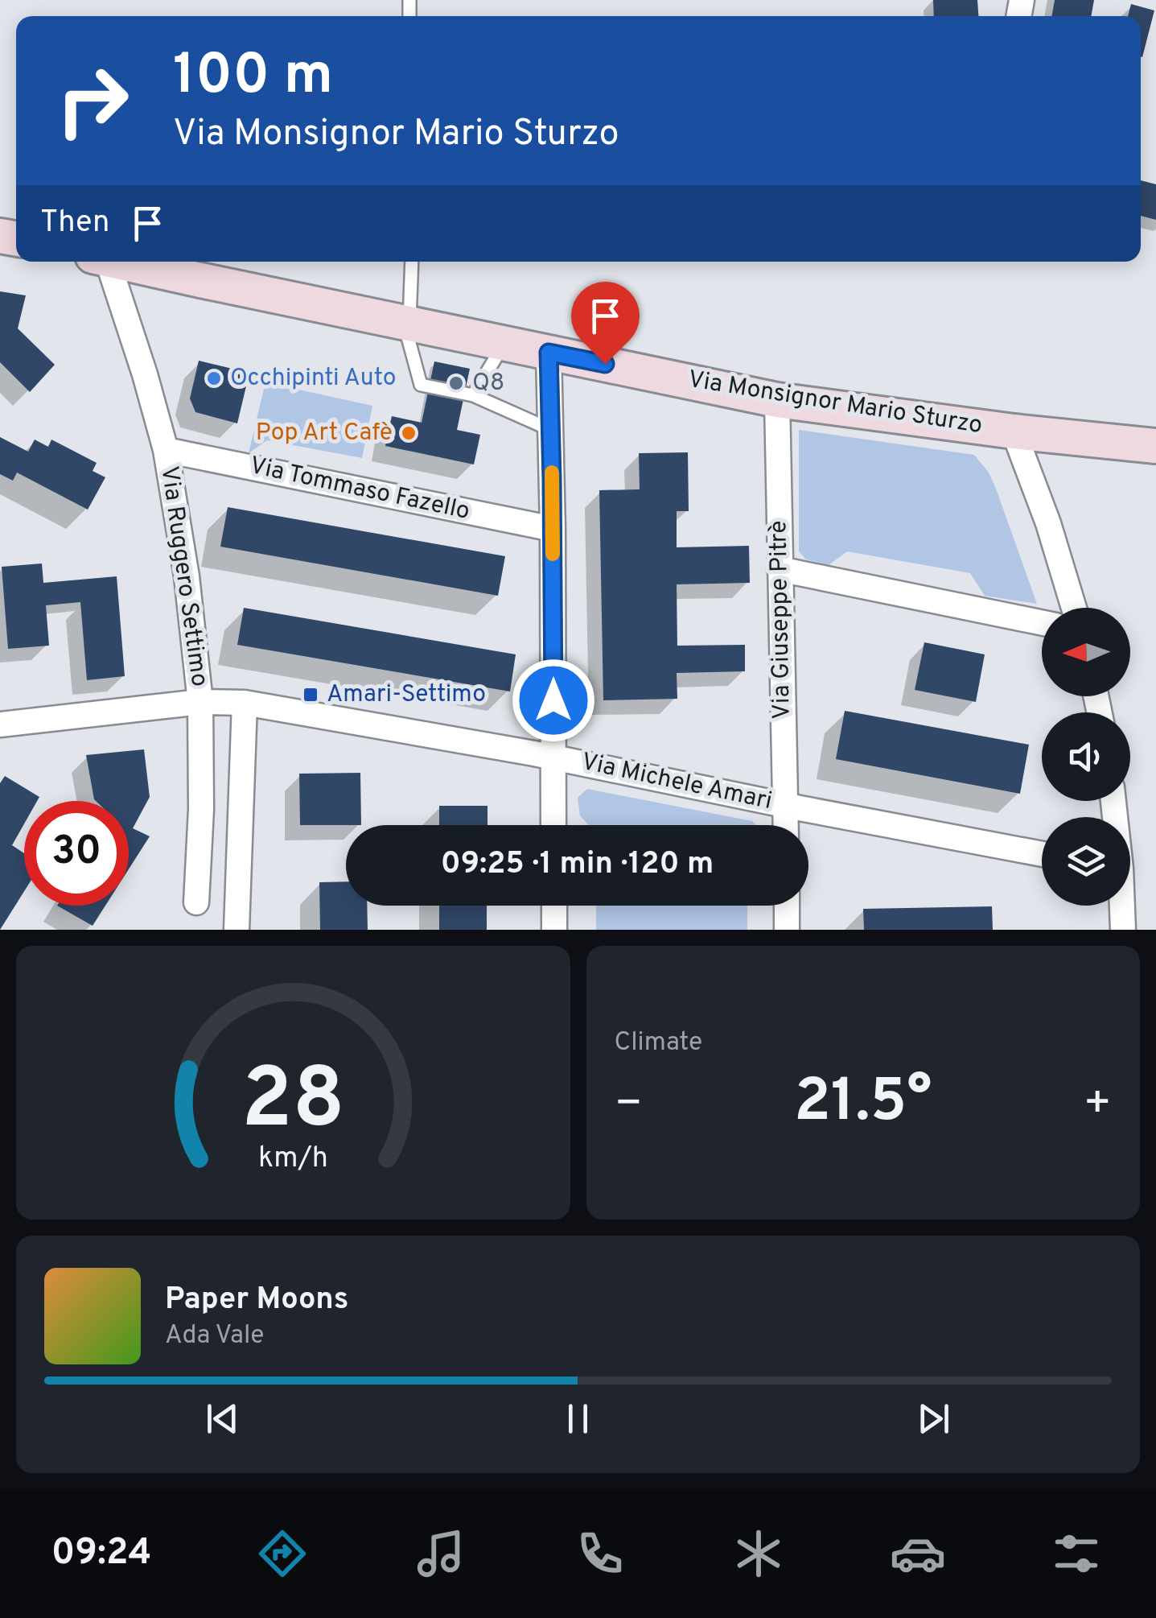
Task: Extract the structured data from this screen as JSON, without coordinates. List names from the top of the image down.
{
  "streets": {
    "main road": ["Via Monsignor Mario Sturzo"],
    "street": [
      "Via Tommaso Fazello",
      "Via Ruggero Settimo",
      "Via Giuseppe Pitrè",
      "Via Michele Amari"
    ]
  },
  "crossings": [
    ["Via Monsignor Mario Sturzo", "Via Giuseppe Pitrè"],
    ["Via Tommaso Fazello", "Via Ruggero Settimo"],
    ["Via Ruggero Settimo", "Via Michele Amari"],
    ["Via Giuseppe Pitrè", "Via Michele Amari"]
  ],
  "places": {
    "other": ["Occhipinti Auto", "Q8", "Pop Art Cafè"],
    "transit": ["Amari-Settimo"]
  },
  "north": "left",
  "page": {
    "turn": ["100 m", "Via Monsignor Mario Sturzo"],
    "then": "Then",
    "limit": "30",
    "trip": "09:25 · 1 min · 120 m",
    "tile": "Climate",
    "heat": ["−", "21.5°", "+"],
    "song": ["Paper Moons", "Ada Vale"],
    "tabs": "09:24",
    "gauge": ["28", "km/h"]
  }
}
